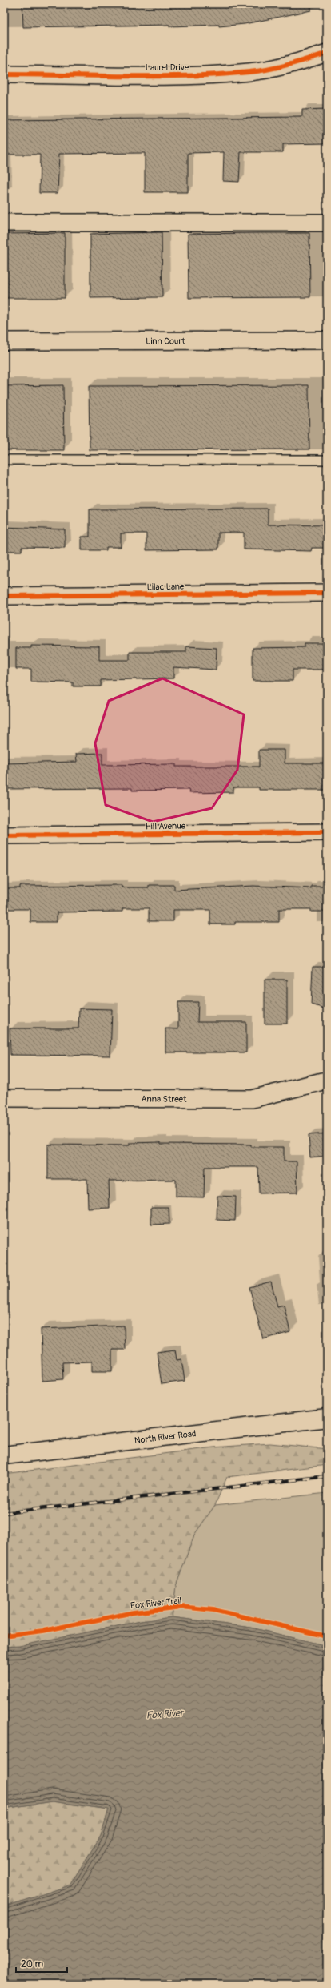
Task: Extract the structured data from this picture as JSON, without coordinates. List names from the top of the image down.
{
  "streets": {
    "main road": ["North River Road"],
    "street": [
      "Laurel Drive",
      "Linn Court",
      "Lilac Lane",
      "Hill Avenue",
      "Anna Street"
    ],
    "cycle path": ["Fox River Trail"]
  },
  "water": ["Fox River"],
  "scale_bar": "20 m"
}
